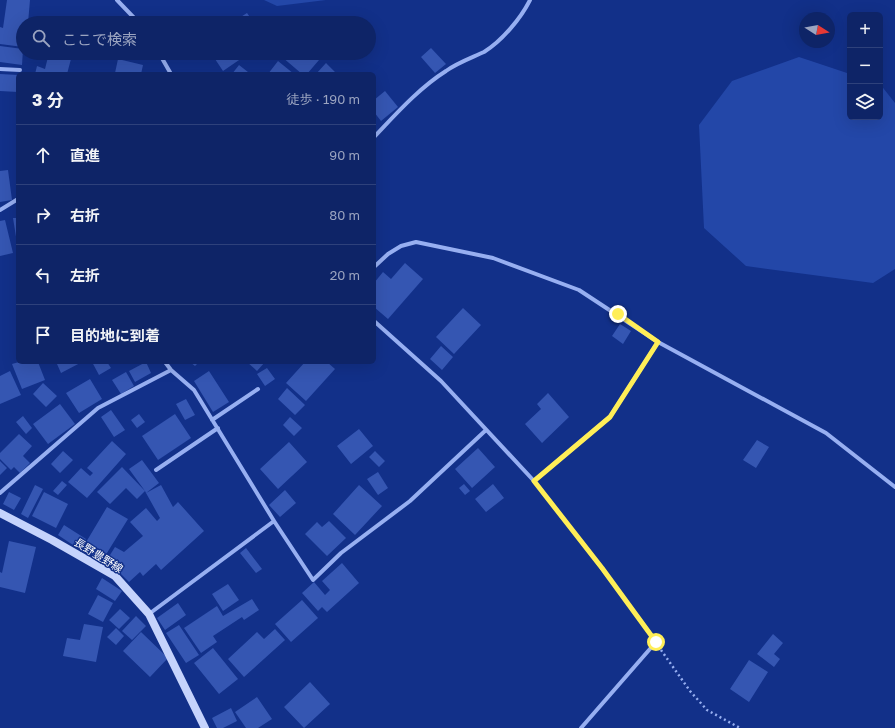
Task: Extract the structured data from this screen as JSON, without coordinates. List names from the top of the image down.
{
  "streets": {
    "main road": ["長野豊野線"]
  },
  "north": "right",
  "page": {
    "map_buttons": ["+", "−"],
    "search": "ここで検索",
    "heading": ["3 分", "徒歩 · 190 m"],
    "list": [
      ["直進", "90 m"],
      ["右折", "80 m"],
      ["左折", "20 m"],
      "目的地に到着"
    ]
  }
}
